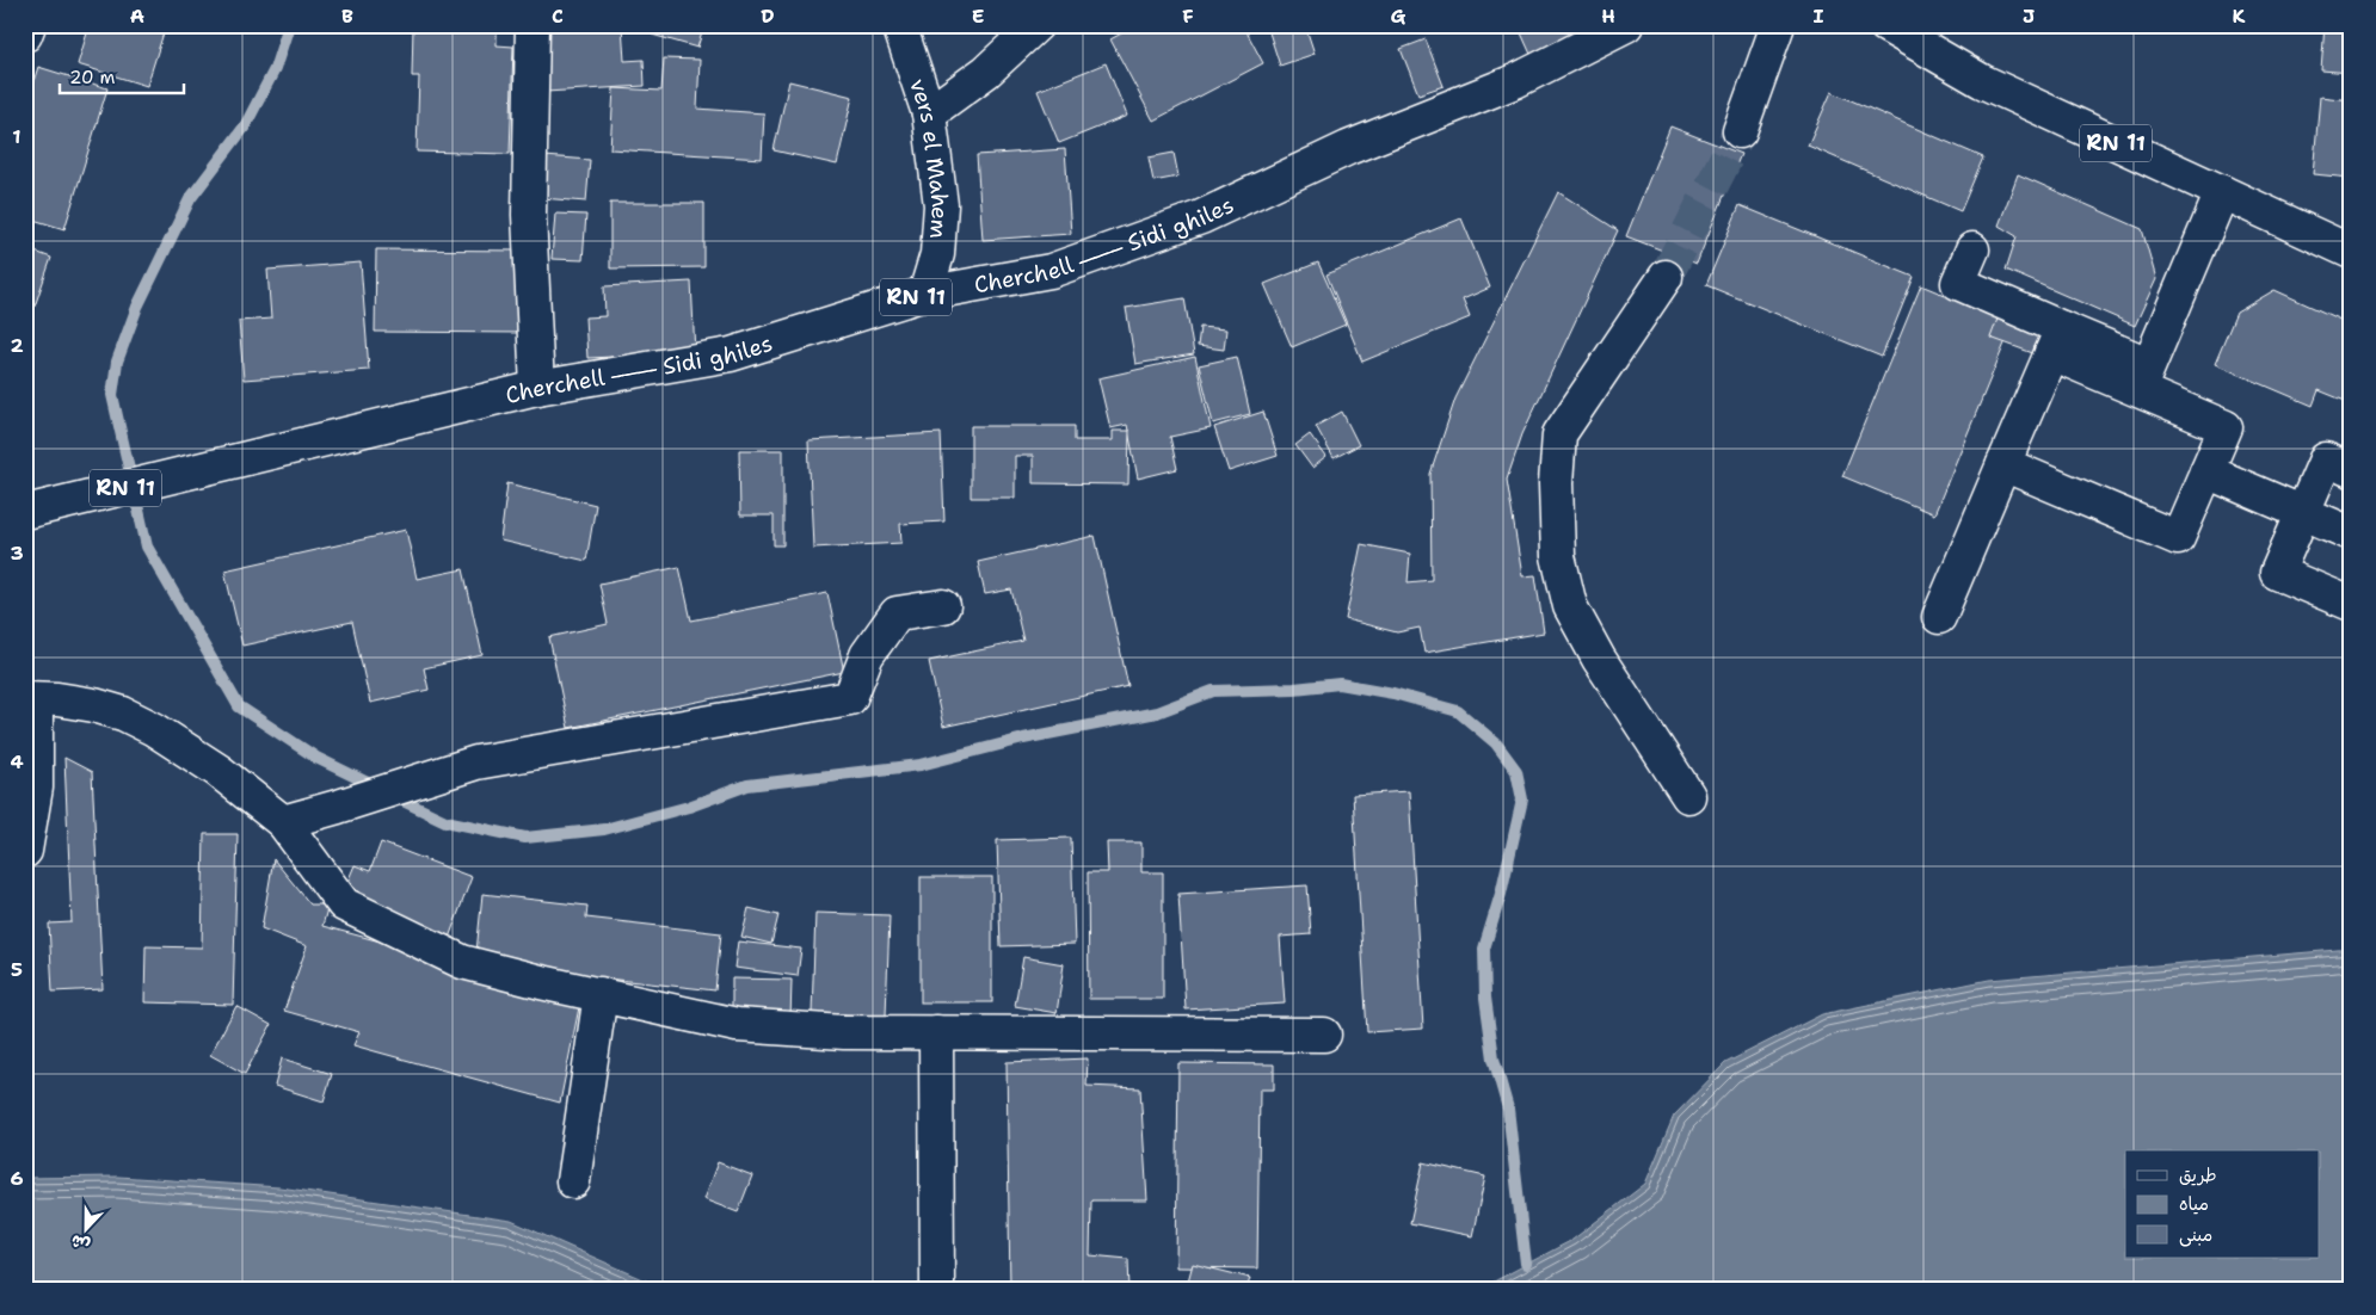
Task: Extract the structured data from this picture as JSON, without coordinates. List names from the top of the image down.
{
  "streets": {
    "street": ["RN 11", "vers el Mahem", "Cherchell ---- Sidi ghiles"]
  },
  "crossings": [
    ["vers el Mahem", "Cherchell ---- Sidi ghiles"]
  ],
  "legend": ["طريق", "مياه", "مبنى"],
  "scale_bar": "20 m",
  "north": "bottom",
  "grid": {
    "columns": [
      "A",
      "B",
      "C",
      "D",
      "E",
      "F",
      "G",
      "H",
      "I",
      "J",
      "K"
    ],
    "rows": [
      "1",
      "2",
      "3",
      "4",
      "5",
      "6"
    ]
  }
}
